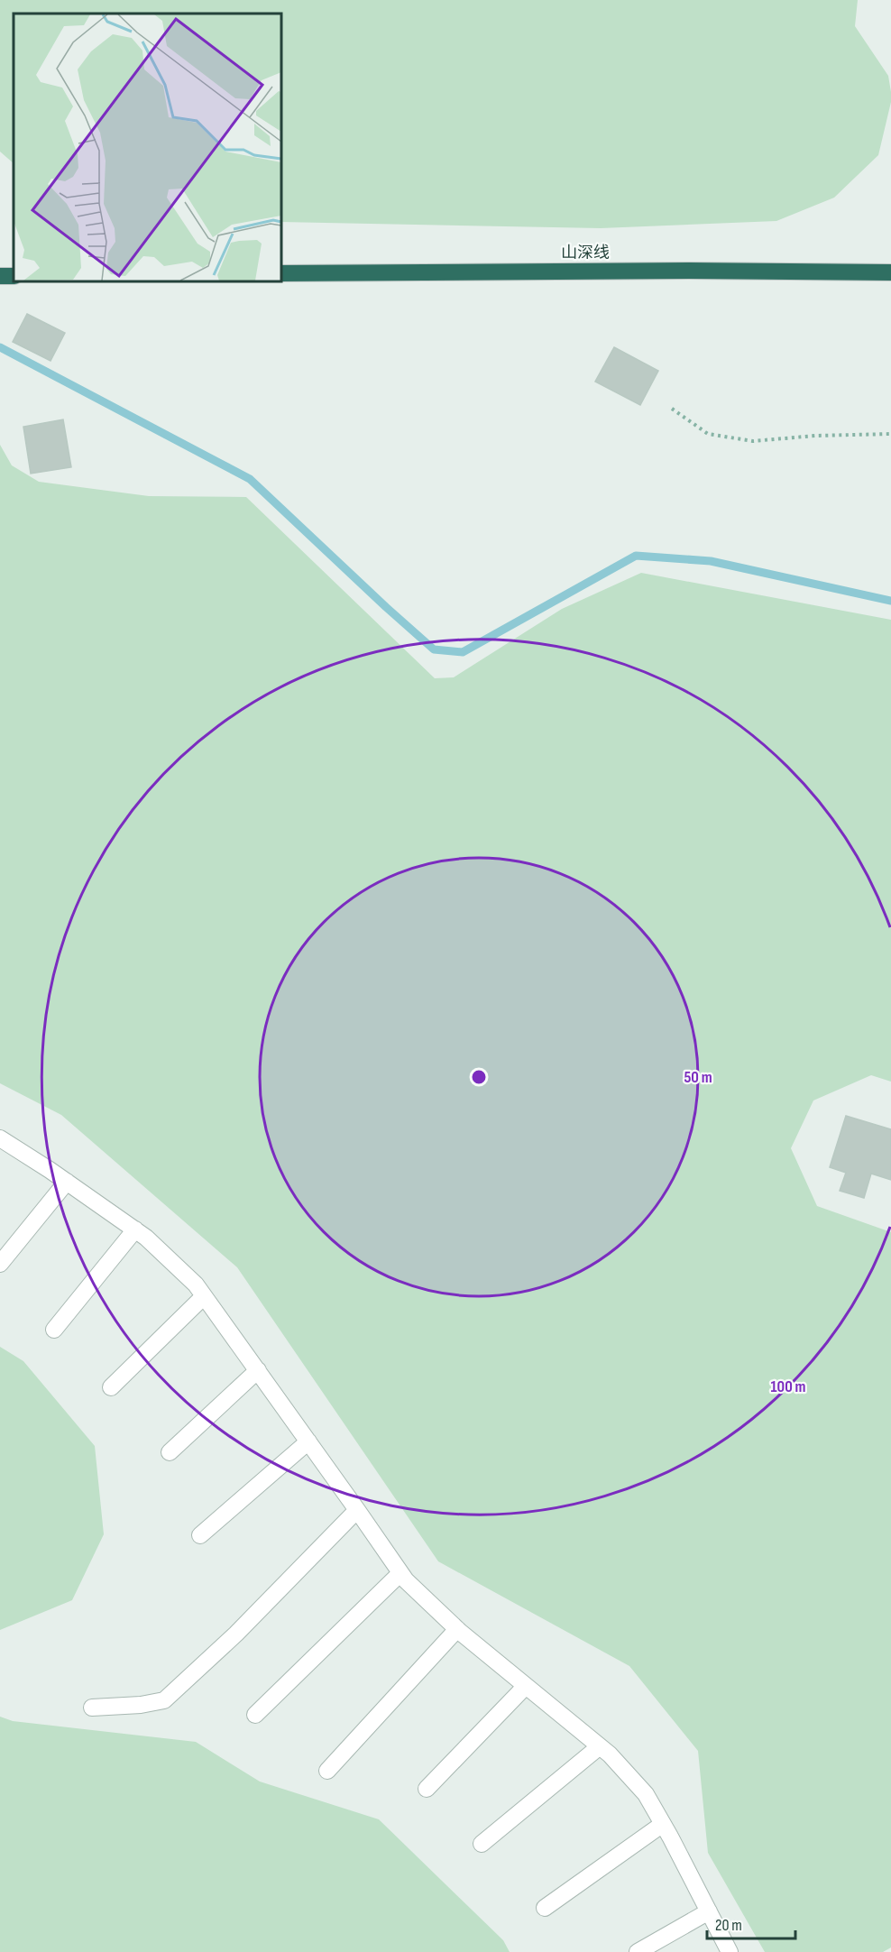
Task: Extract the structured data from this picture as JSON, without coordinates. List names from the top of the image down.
{
  "streets": {
    "highway": ["山深线"]
  },
  "scale_bar": "20 m",
  "rings": ["50 m", "100 m"]
}
